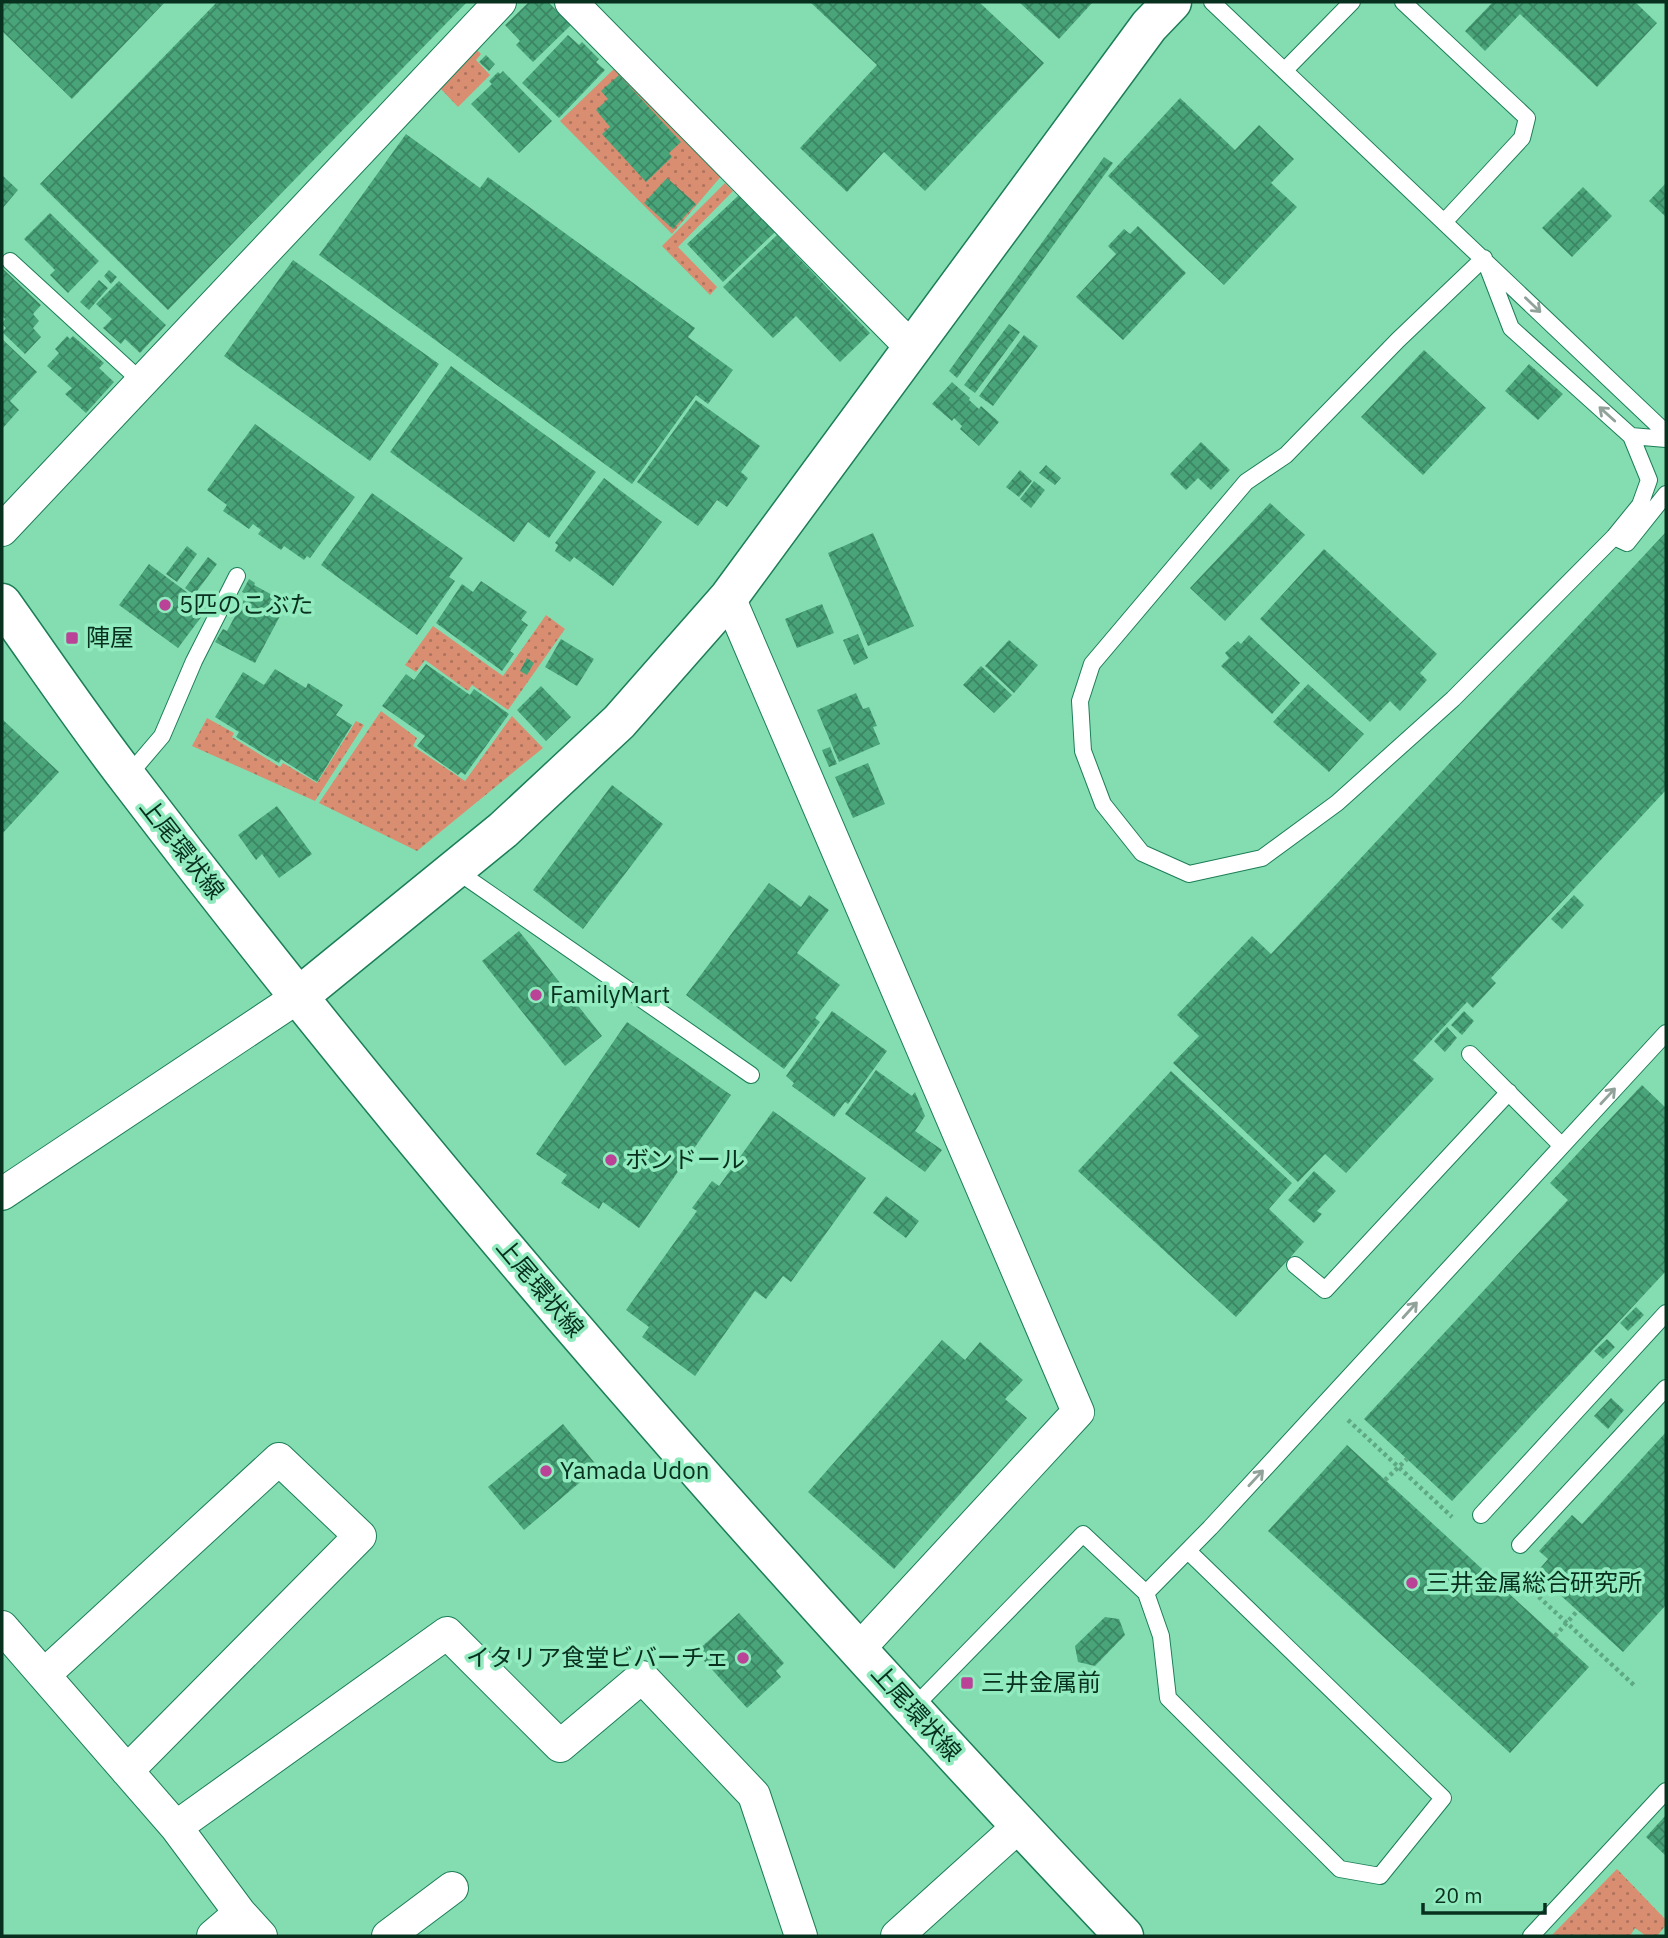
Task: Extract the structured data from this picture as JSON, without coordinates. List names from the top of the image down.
{
  "streets": {
    "main road": ["上尾環状線"]
  },
  "places": {
    "other": [
      "5匹のこぶた",
      "FamilyMart",
      "ボンドール",
      "Yamada Udon",
      "三井金属総合研究所",
      "イタリア食堂ビバーチェ"
    ],
    "transit": ["陣屋", "三井金属前"]
  },
  "scale_bar": "20 m"
}
